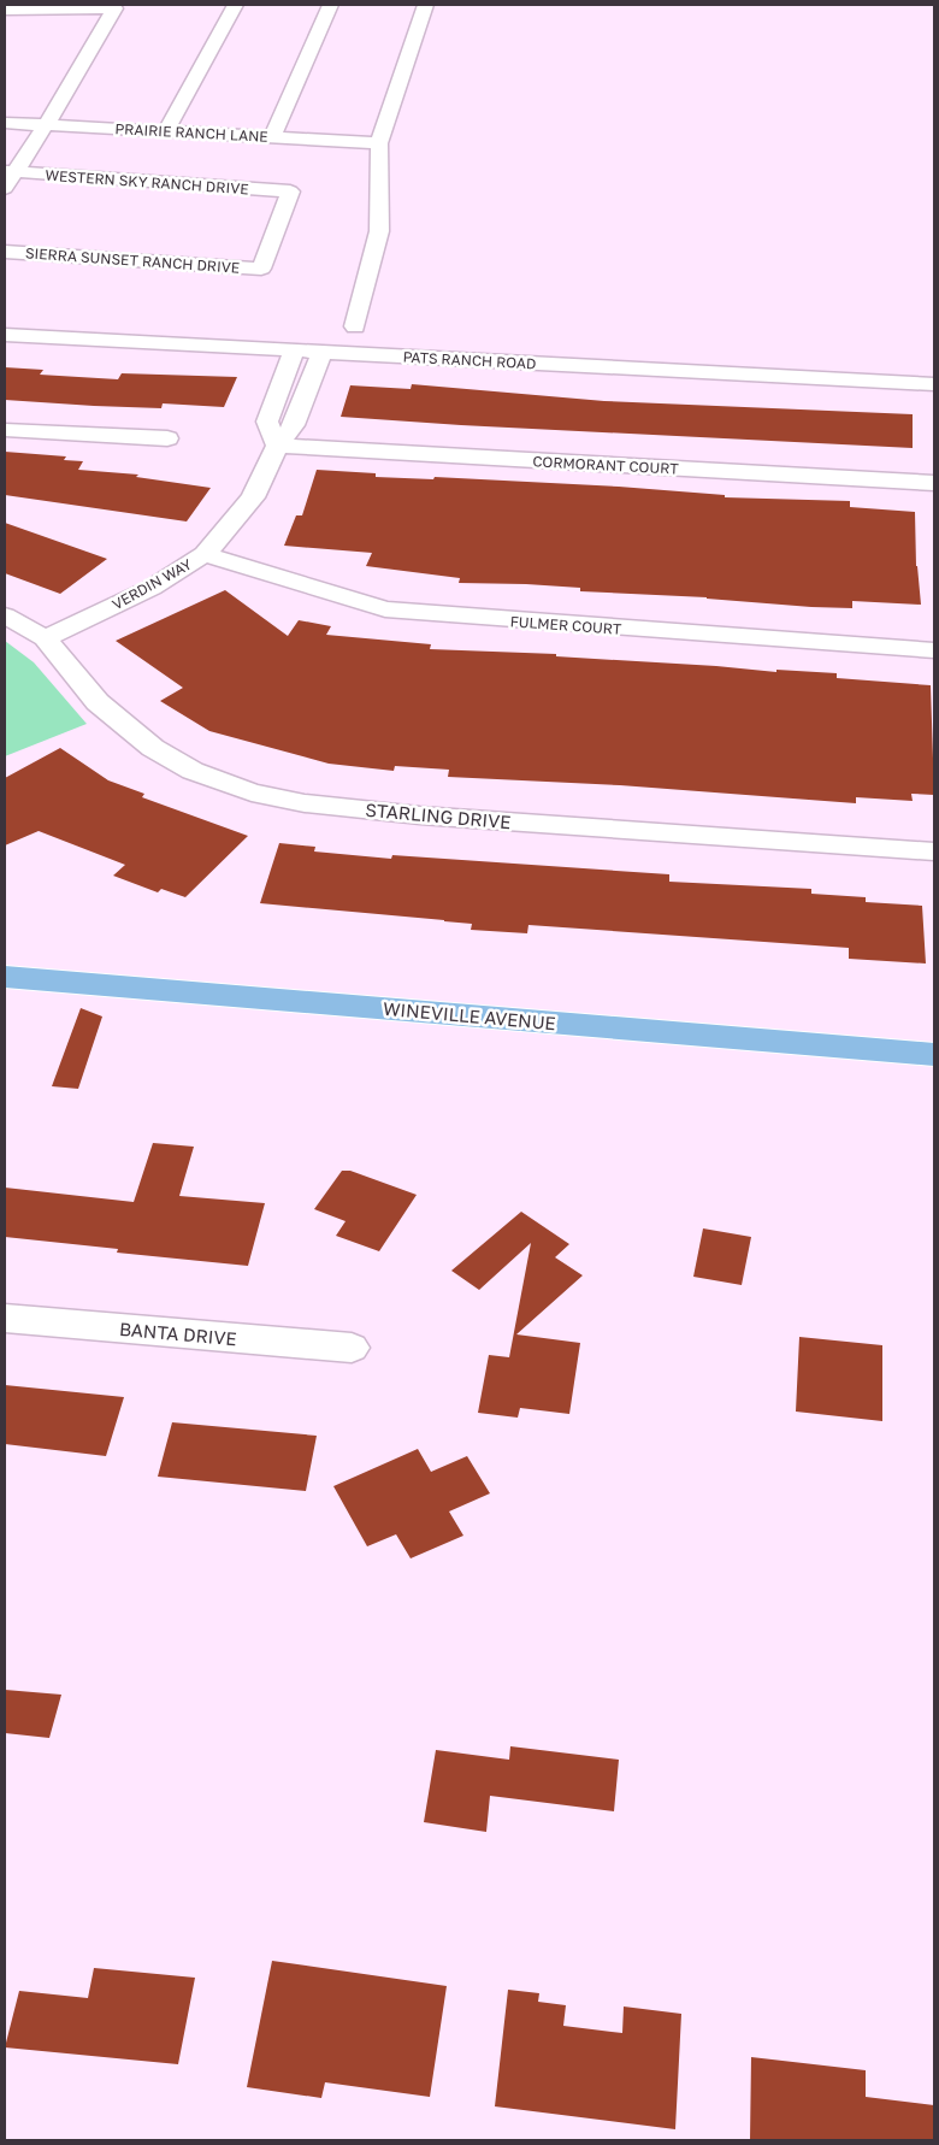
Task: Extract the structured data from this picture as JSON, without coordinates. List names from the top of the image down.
{
  "streets": {
    "main road": ["WINEVILLE AVENUE"],
    "street": [
      "PRAIRIE RANCH LANE",
      "WESTERN SKY RANCH DRIVE",
      "SIERRA SUNSET RANCH DRIVE",
      "PATS RANCH ROAD",
      "CORMORANT COURT",
      "VERDIN WAY",
      "FULMER COURT",
      "STARLING DRIVE",
      "BANTA DRIVE"
    ]
  },
  "crossings": [
    ["WESTERN SKY RANCH DRIVE", "SIERRA SUNSET RANCH DRIVE"],
    ["PATS RANCH ROAD", "VERDIN WAY"],
    ["CORMORANT COURT", "VERDIN WAY"],
    ["VERDIN WAY", "FULMER COURT"],
    ["VERDIN WAY", "STARLING DRIVE"]
  ]
}
